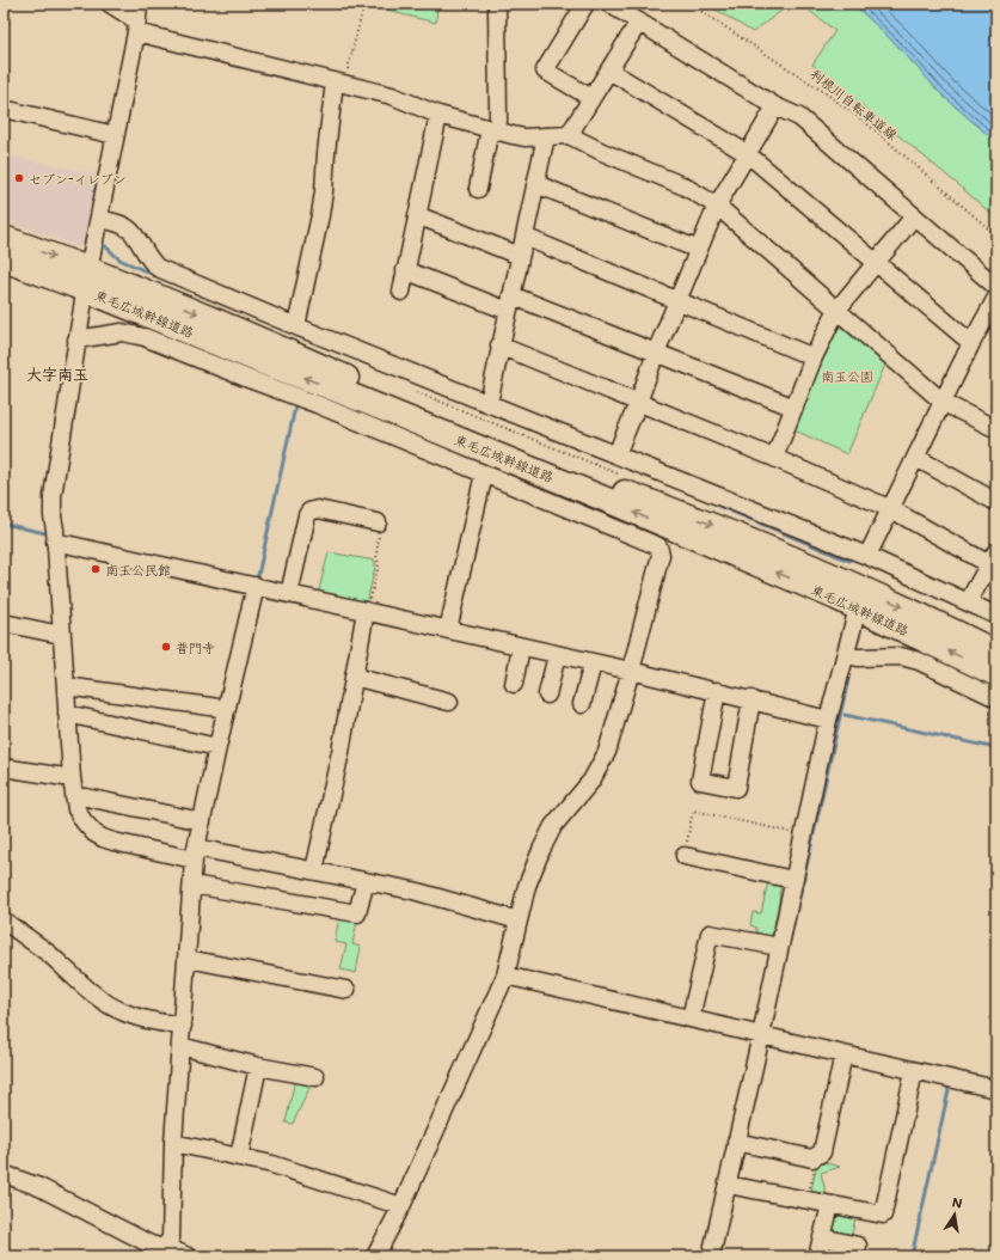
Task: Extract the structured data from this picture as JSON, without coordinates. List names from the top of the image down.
{
  "streets": {
    "highway": ["東毛広域幹線道路"],
    "path": ["利根川自転車道線"]
  },
  "districts": ["大字南玉"],
  "parks": ["南玉公園"],
  "places": ["セブン-イレブン", "南玉公民館", "普門寺"],
  "north": "top"
}
